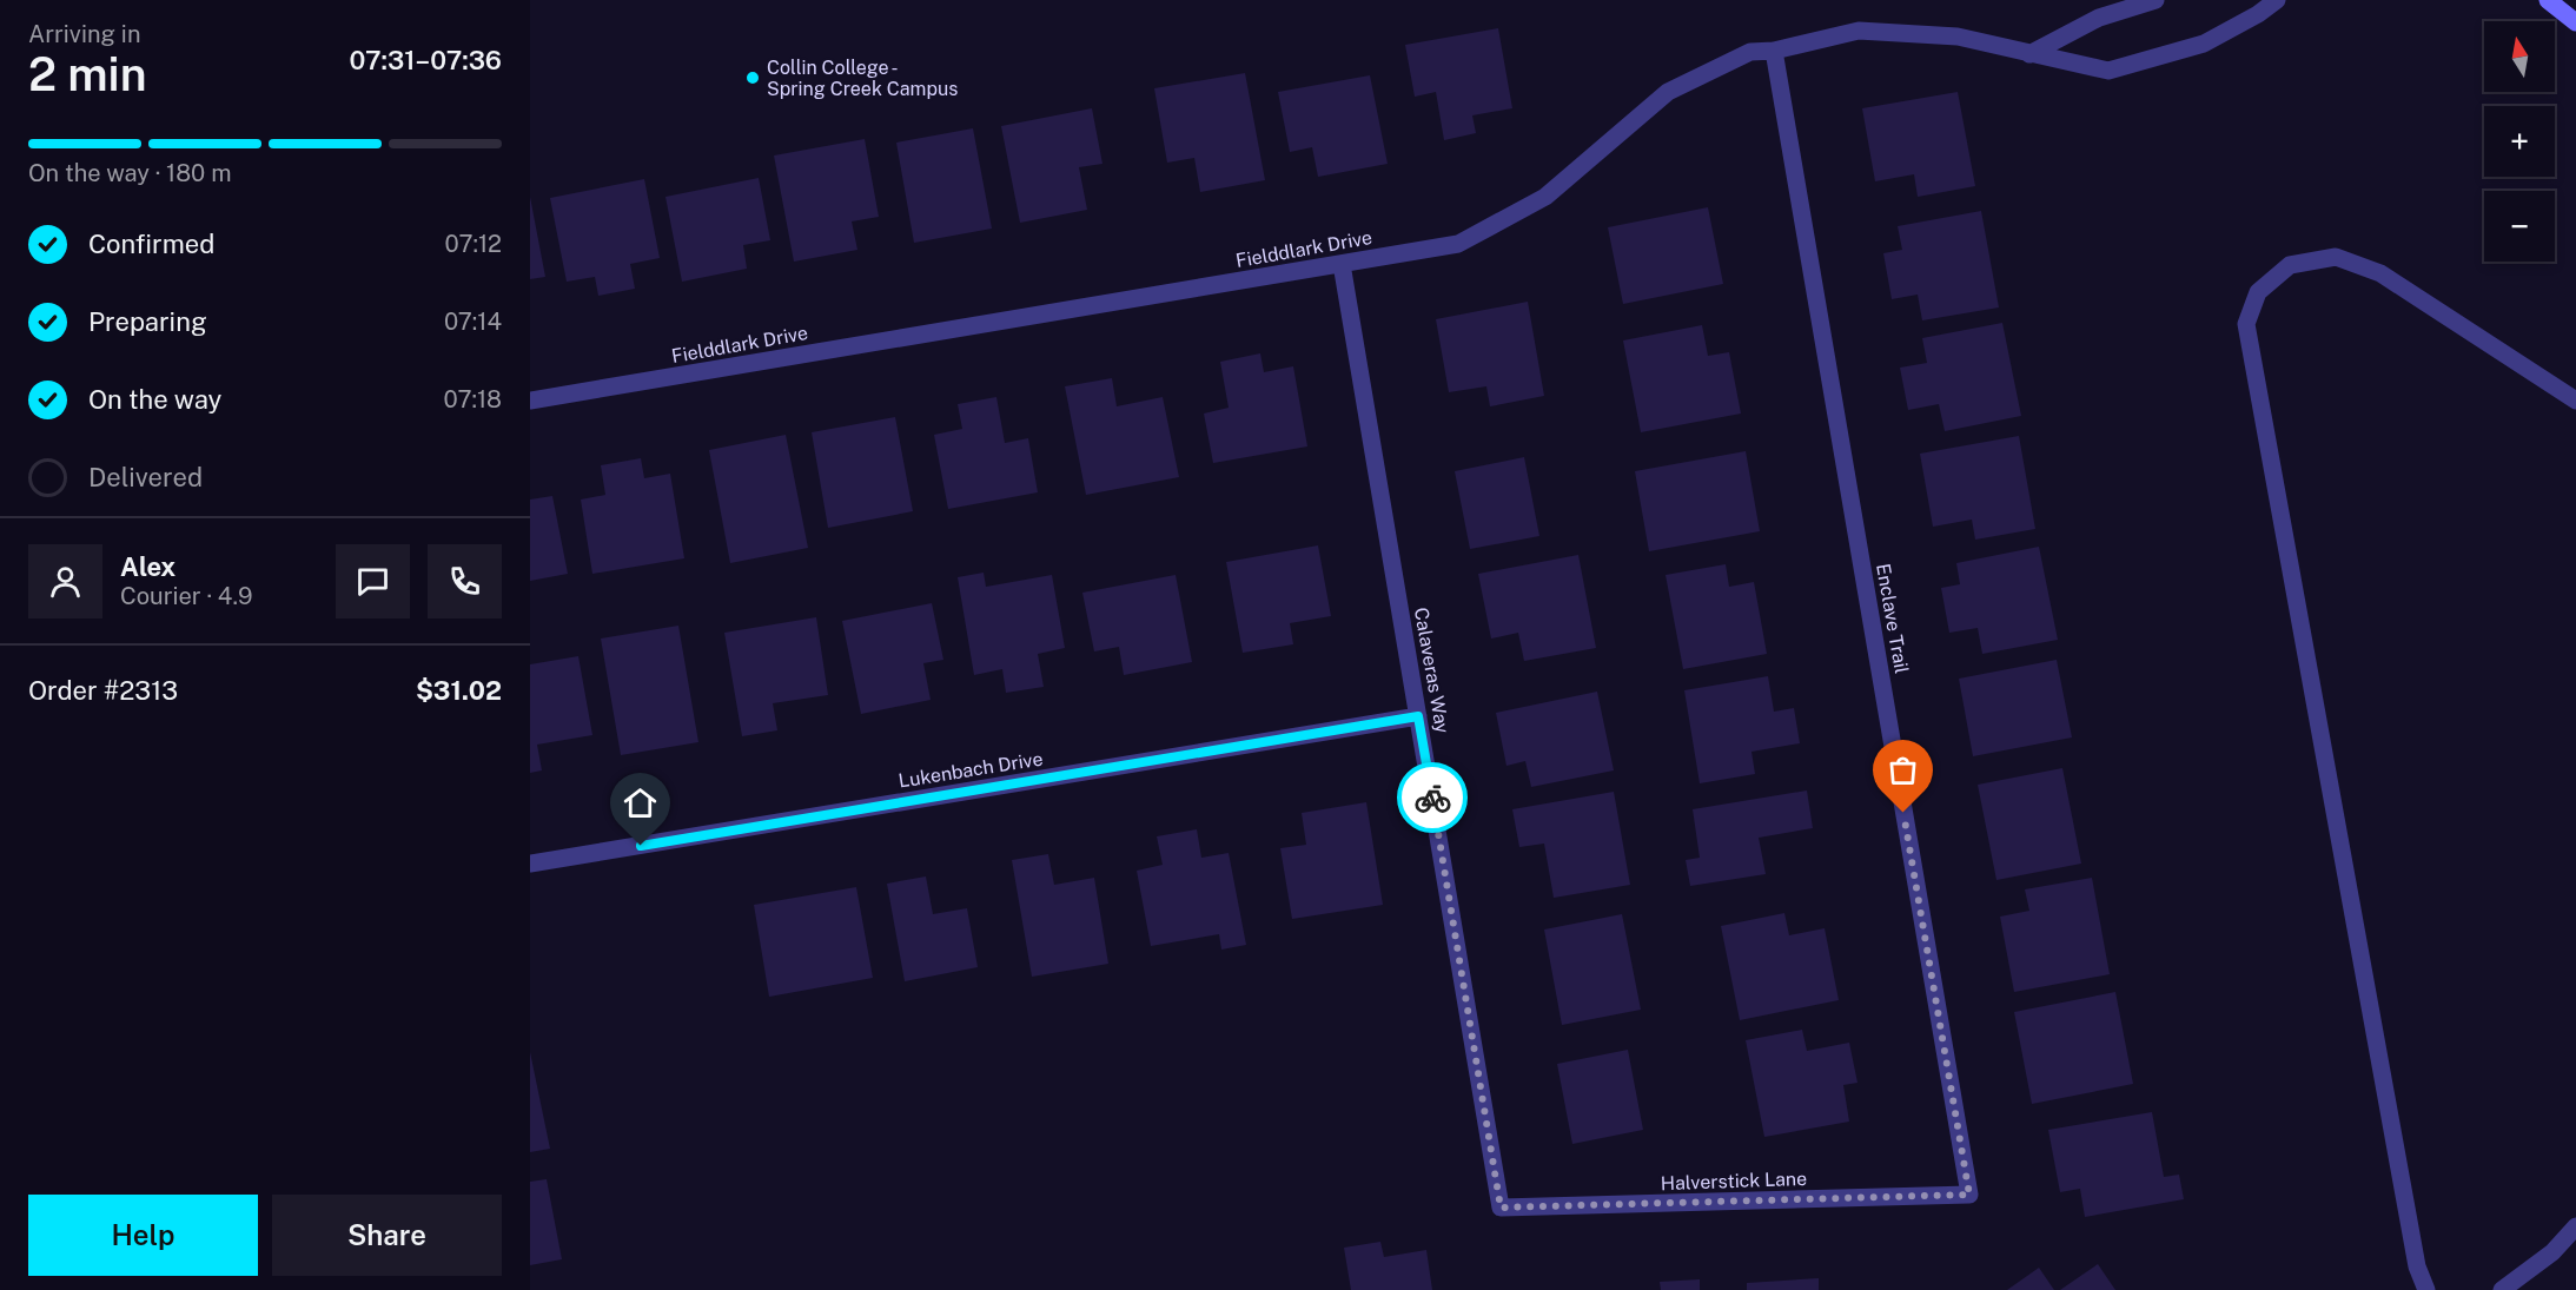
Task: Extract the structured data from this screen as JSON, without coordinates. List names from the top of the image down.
{
  "streets": {
    "street": [
      "Fielddlark Drive",
      "Enclave Trail",
      "Calaveras Way",
      "Lukenbach Drive",
      "Halverstick Lane"
    ]
  },
  "crossings": [
    ["Fielddlark Drive", "Enclave Trail"],
    ["Fielddlark Drive", "Calaveras Way"],
    ["Enclave Trail", "Halverstick Lane"],
    ["Calaveras Way", "Lukenbach Drive"],
    ["Calaveras Way", "Halverstick Lane"]
  ],
  "places": ["Collin College - Spring Creek Campus"],
  "north": "top",
  "page": {
    "heading": ["2 min", "Arriving in", "07:31–07:36"],
    "panel": [
      "Alex",
      "Courier · 4.9",
      "Order #2313",
      "$31.02"
    ],
    "map_buttons": ["+", "−"],
    "bar": "On the way · 180 m",
    "list": [
      ["Confirmed", "07:12"],
      ["Preparing", "07:14"],
      ["On the way", "07:18"],
      "Delivered"
    ],
    "buttons": ["Help", "Share"]
  }
}
